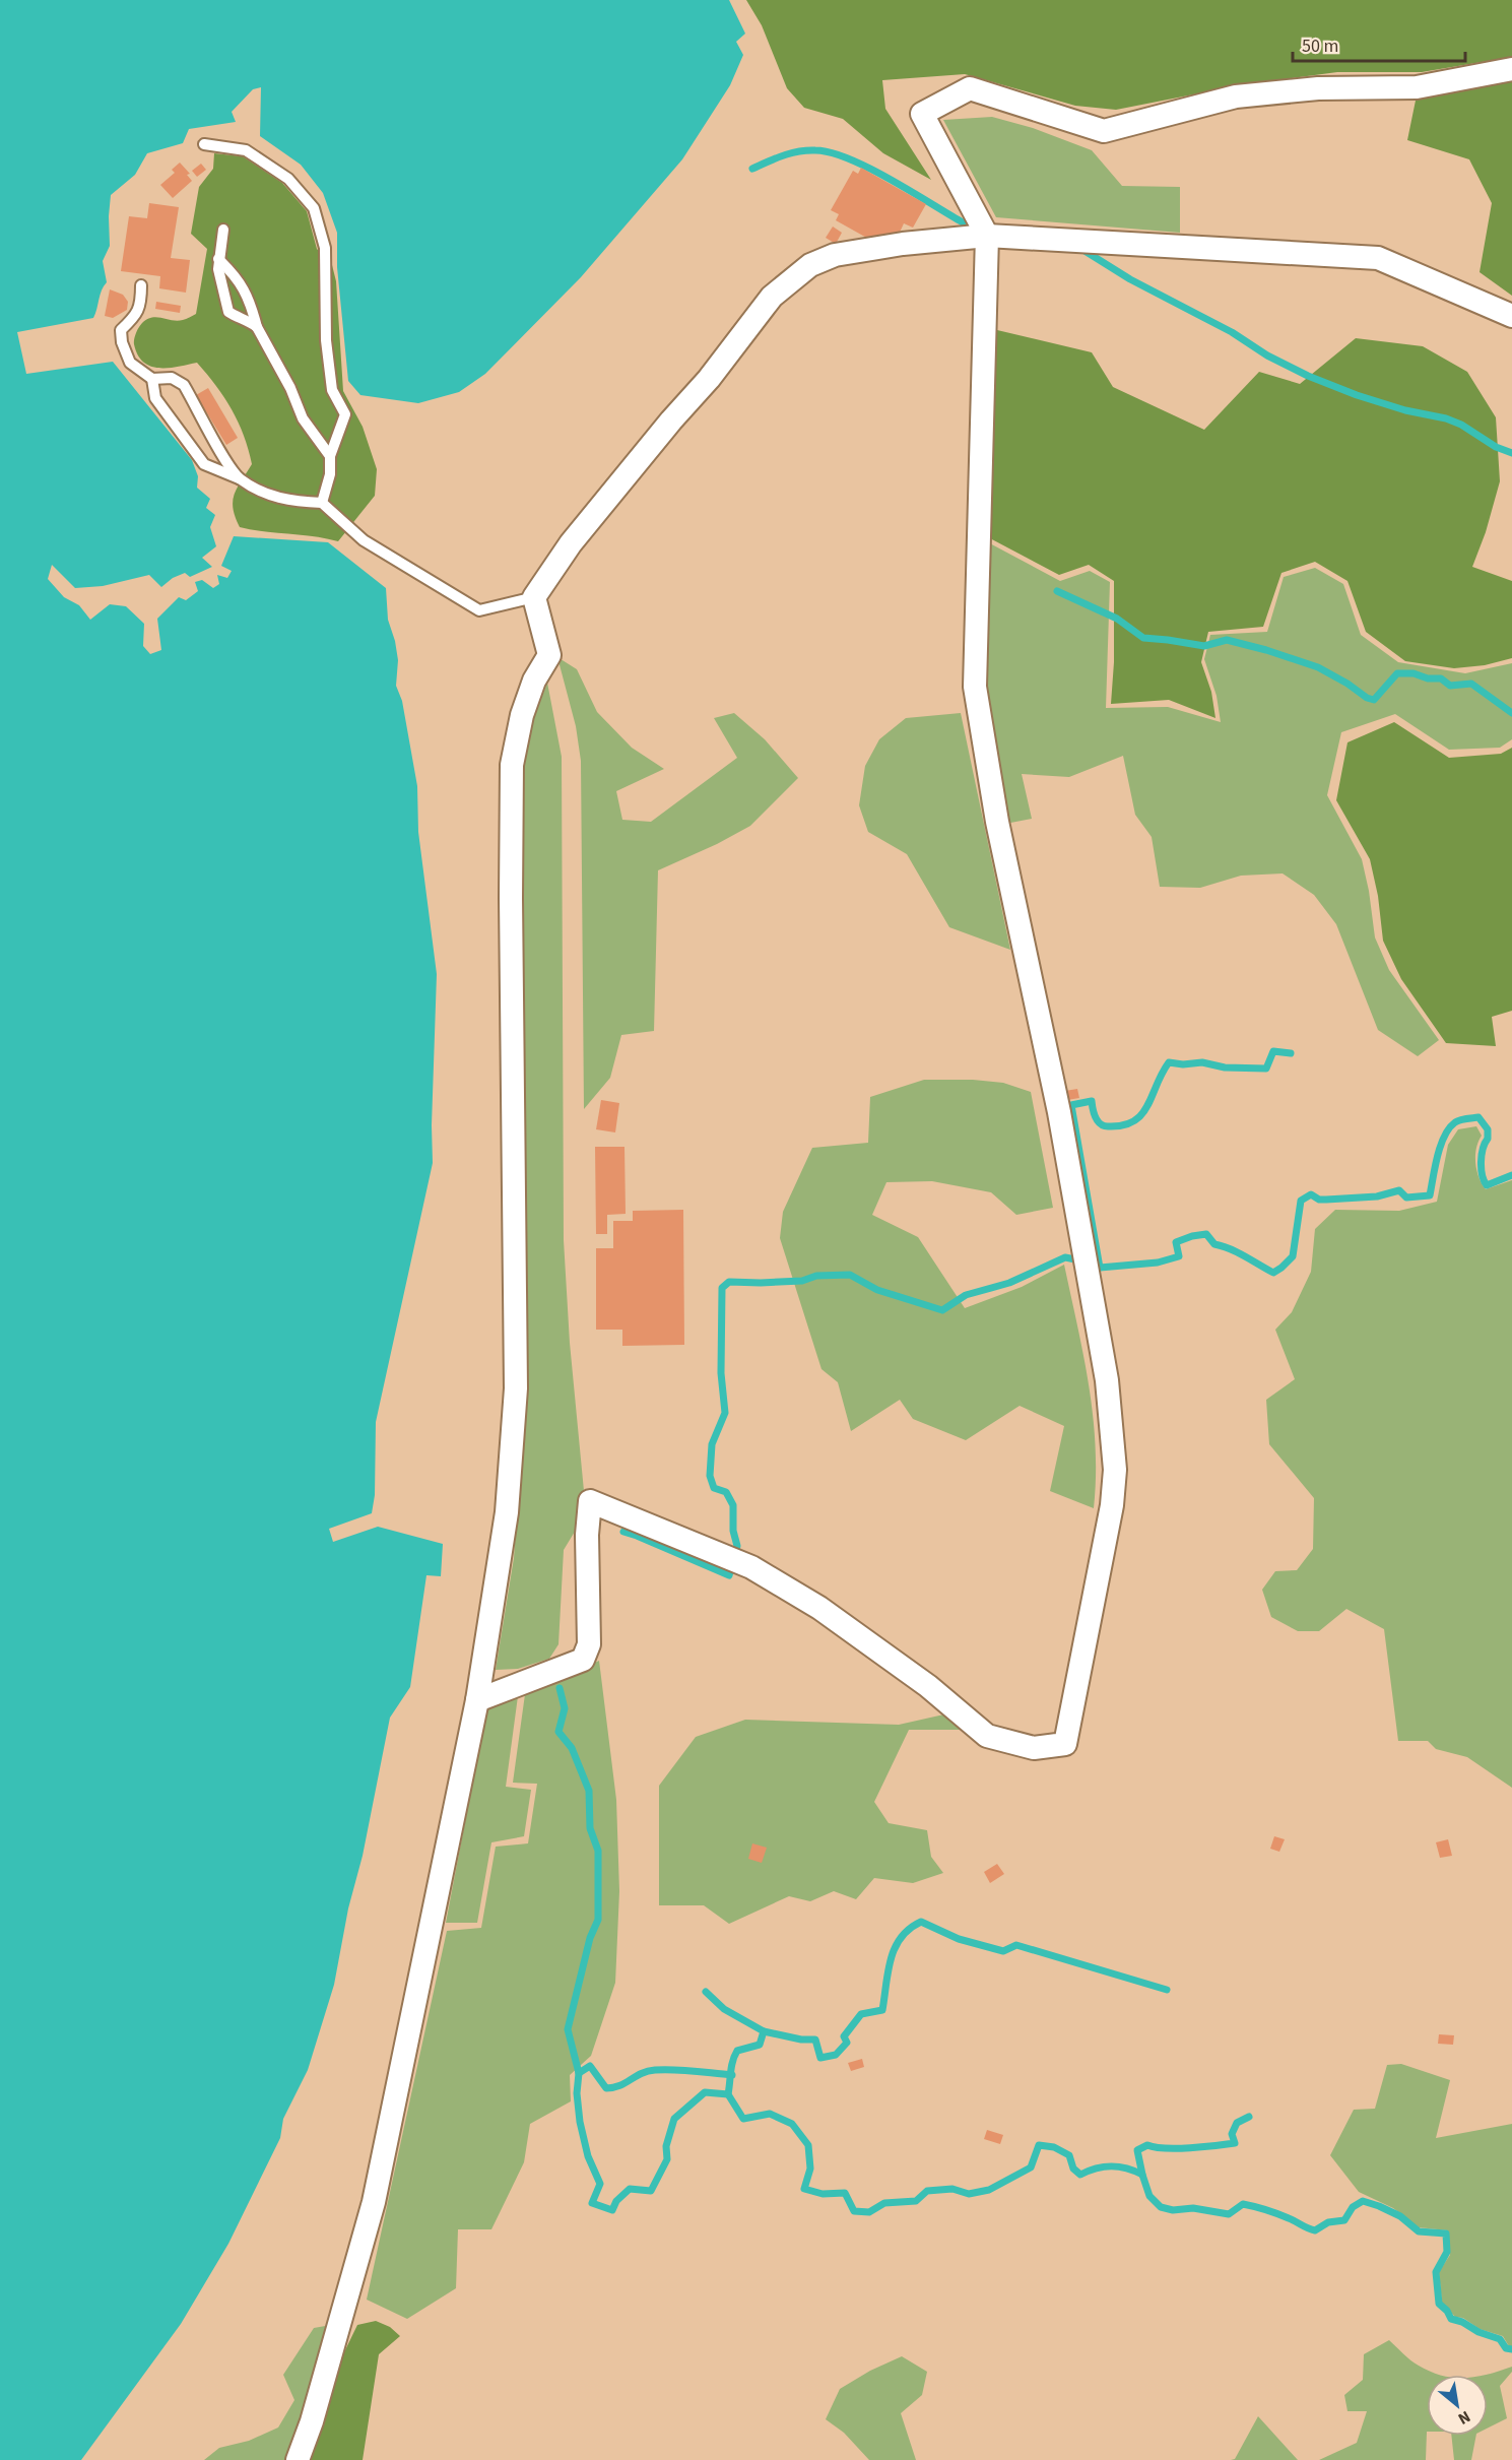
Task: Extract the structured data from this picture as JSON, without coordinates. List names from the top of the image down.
{
  "scale_bar": "50 m",
  "north": "bottom right"
}
